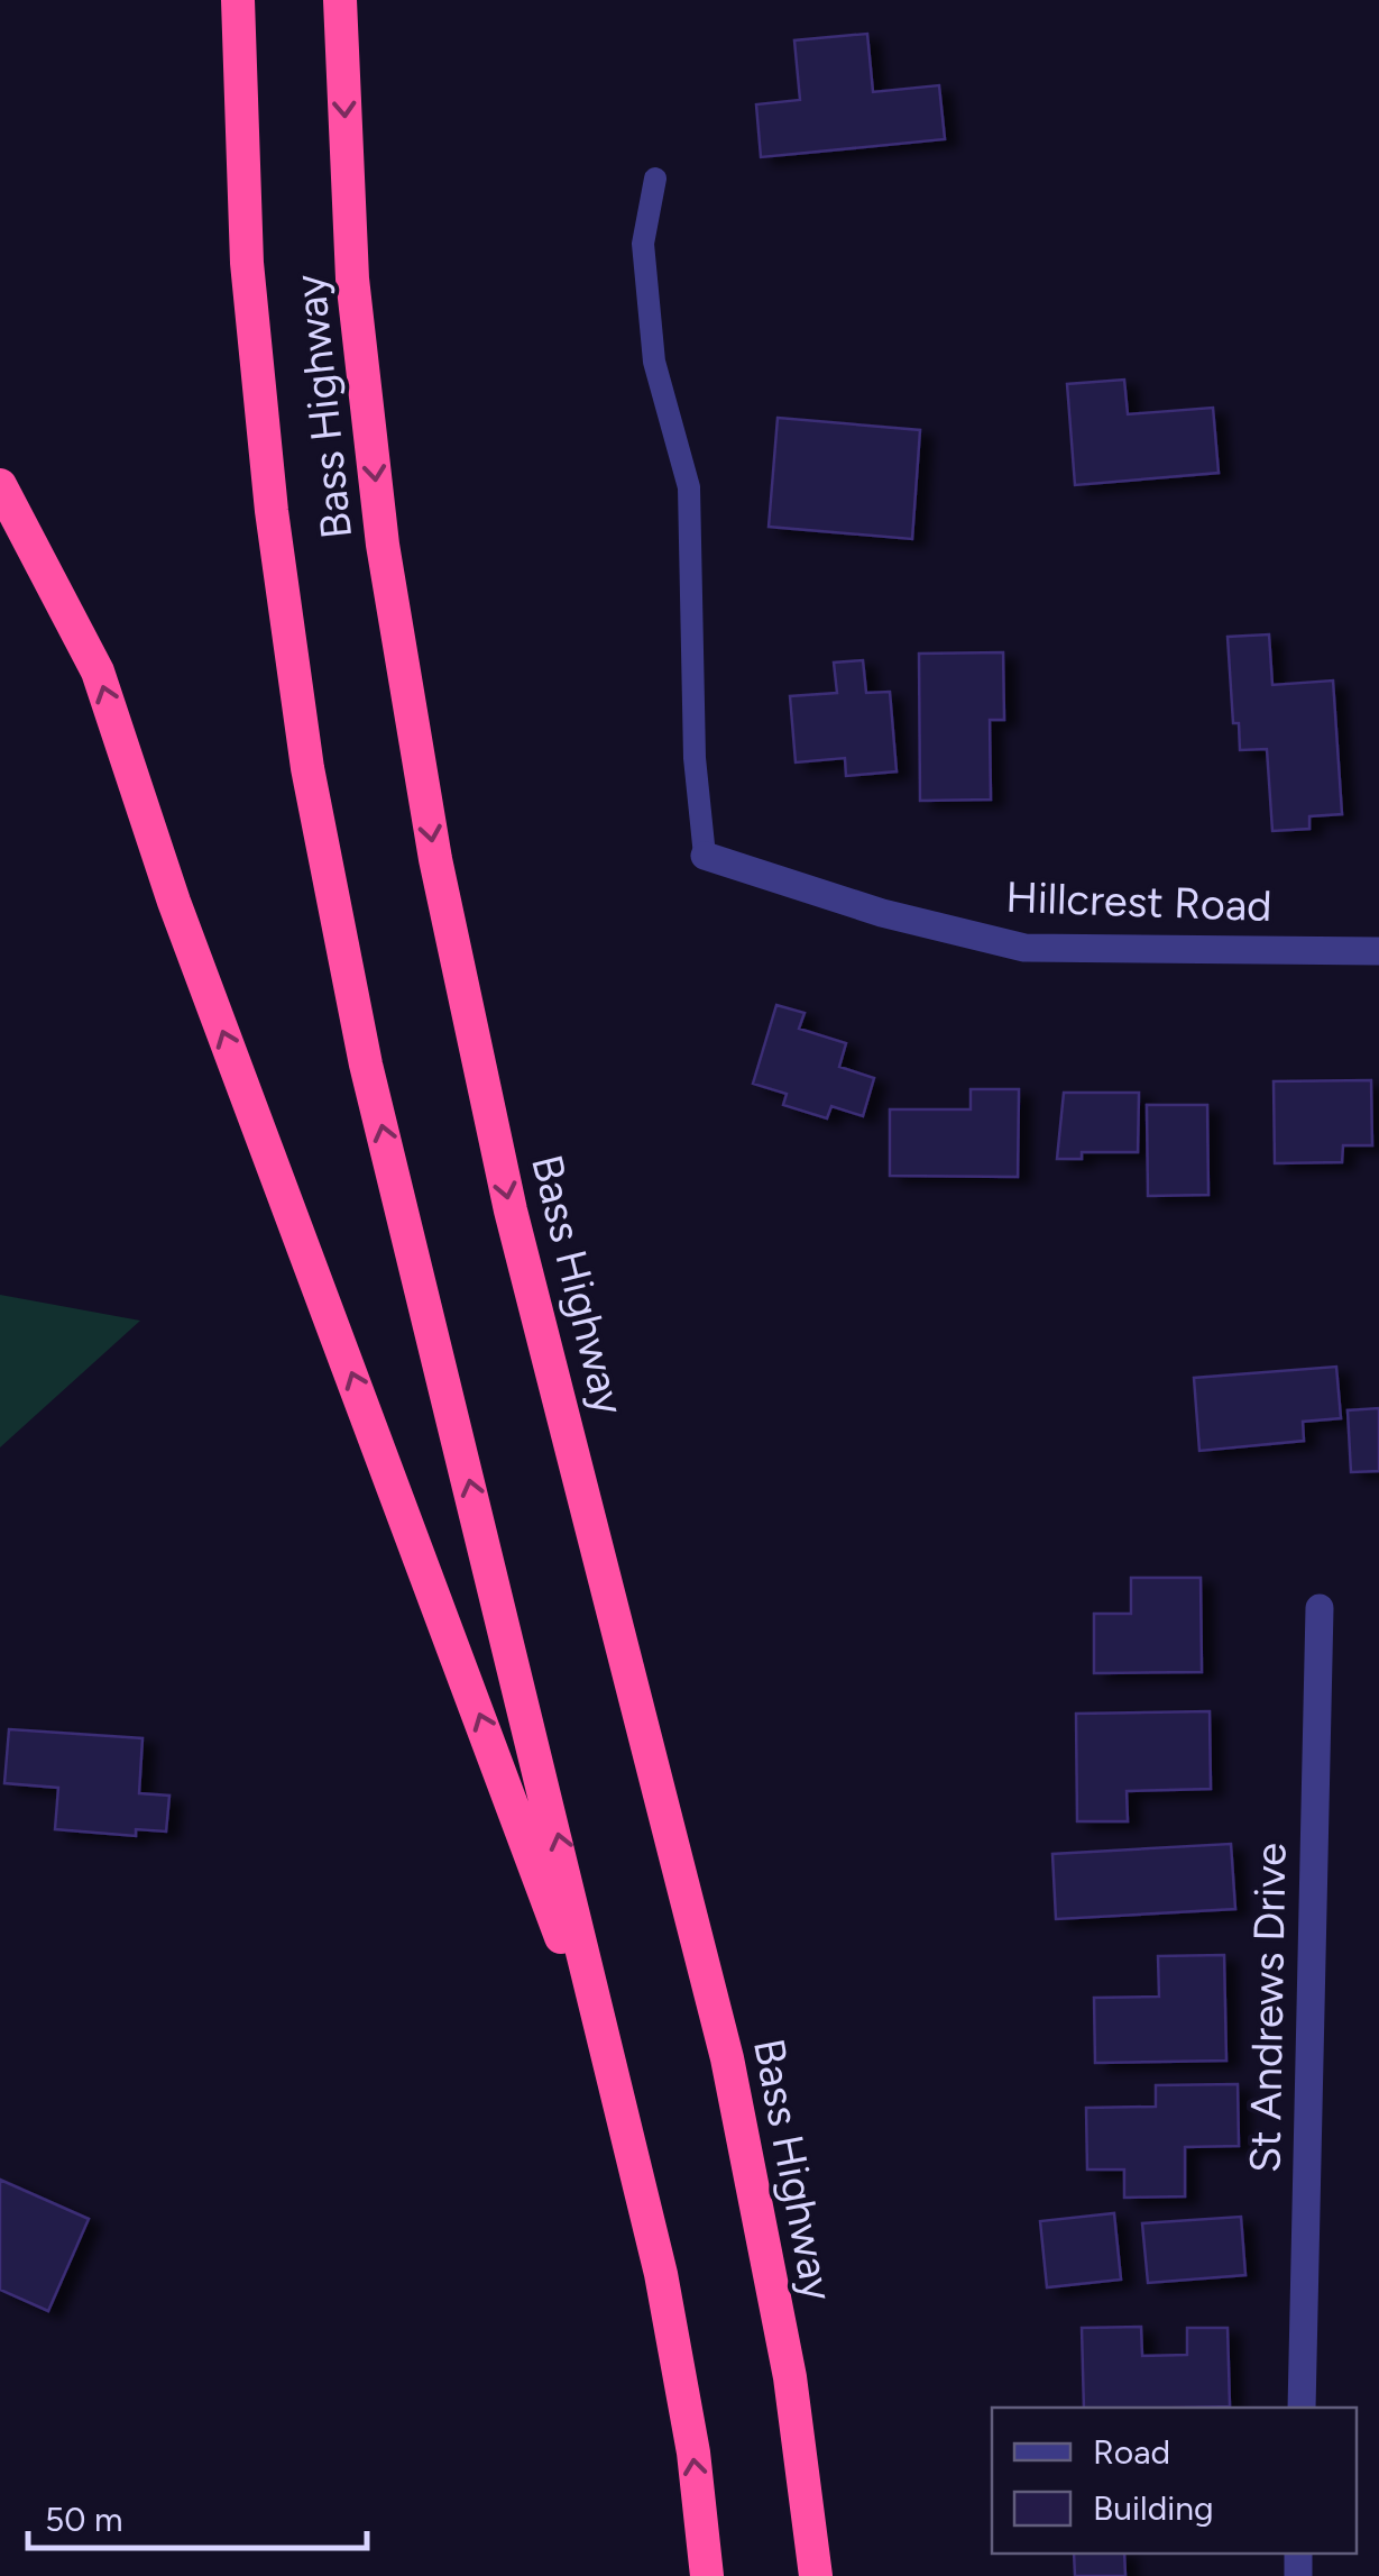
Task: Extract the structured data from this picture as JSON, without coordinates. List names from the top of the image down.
{
  "streets": {
    "highway": ["Bass Highway"],
    "street": ["Hillcrest Road", "St Andrews Drive"]
  },
  "legend": ["Road", "Building"],
  "scale_bar": "50 m"
}
